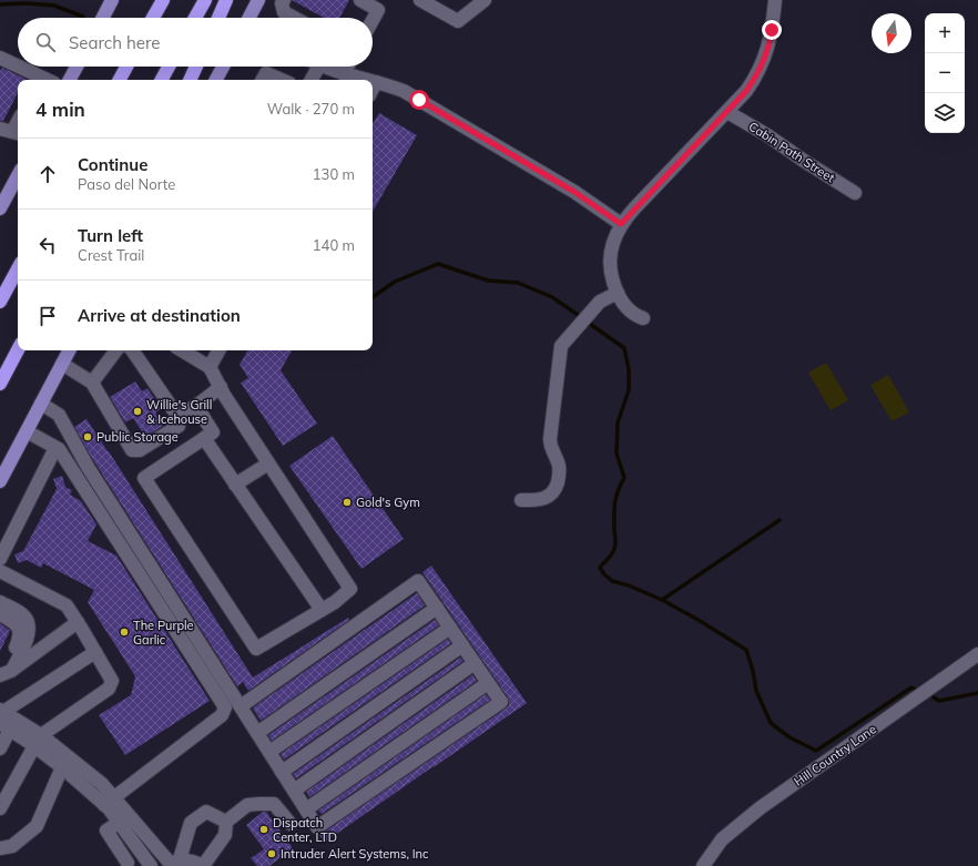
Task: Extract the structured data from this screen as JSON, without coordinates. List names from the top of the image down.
{
  "streets": {
    "street": ["Cabin Path Street", "Hill Country Lane"]
  },
  "places": [
    "Willie's Grill & Icehouse",
    "Public Storage",
    "Gold's Gym",
    "The Purple Garlic",
    "Dispatch Center, LTD",
    "Intruder Alert Systems, Inc"
  ],
  "north": "bottom",
  "page": {
    "map_buttons": ["+", "−"],
    "search": "Search here",
    "heading": ["4 min", "Walk · 270 m"],
    "list": [
      ["Continue", "Paso del Norte", "130 m"],
      ["Turn left", "Crest Trail", "140 m"],
      "Arrive at destination"
    ]
  }
}
